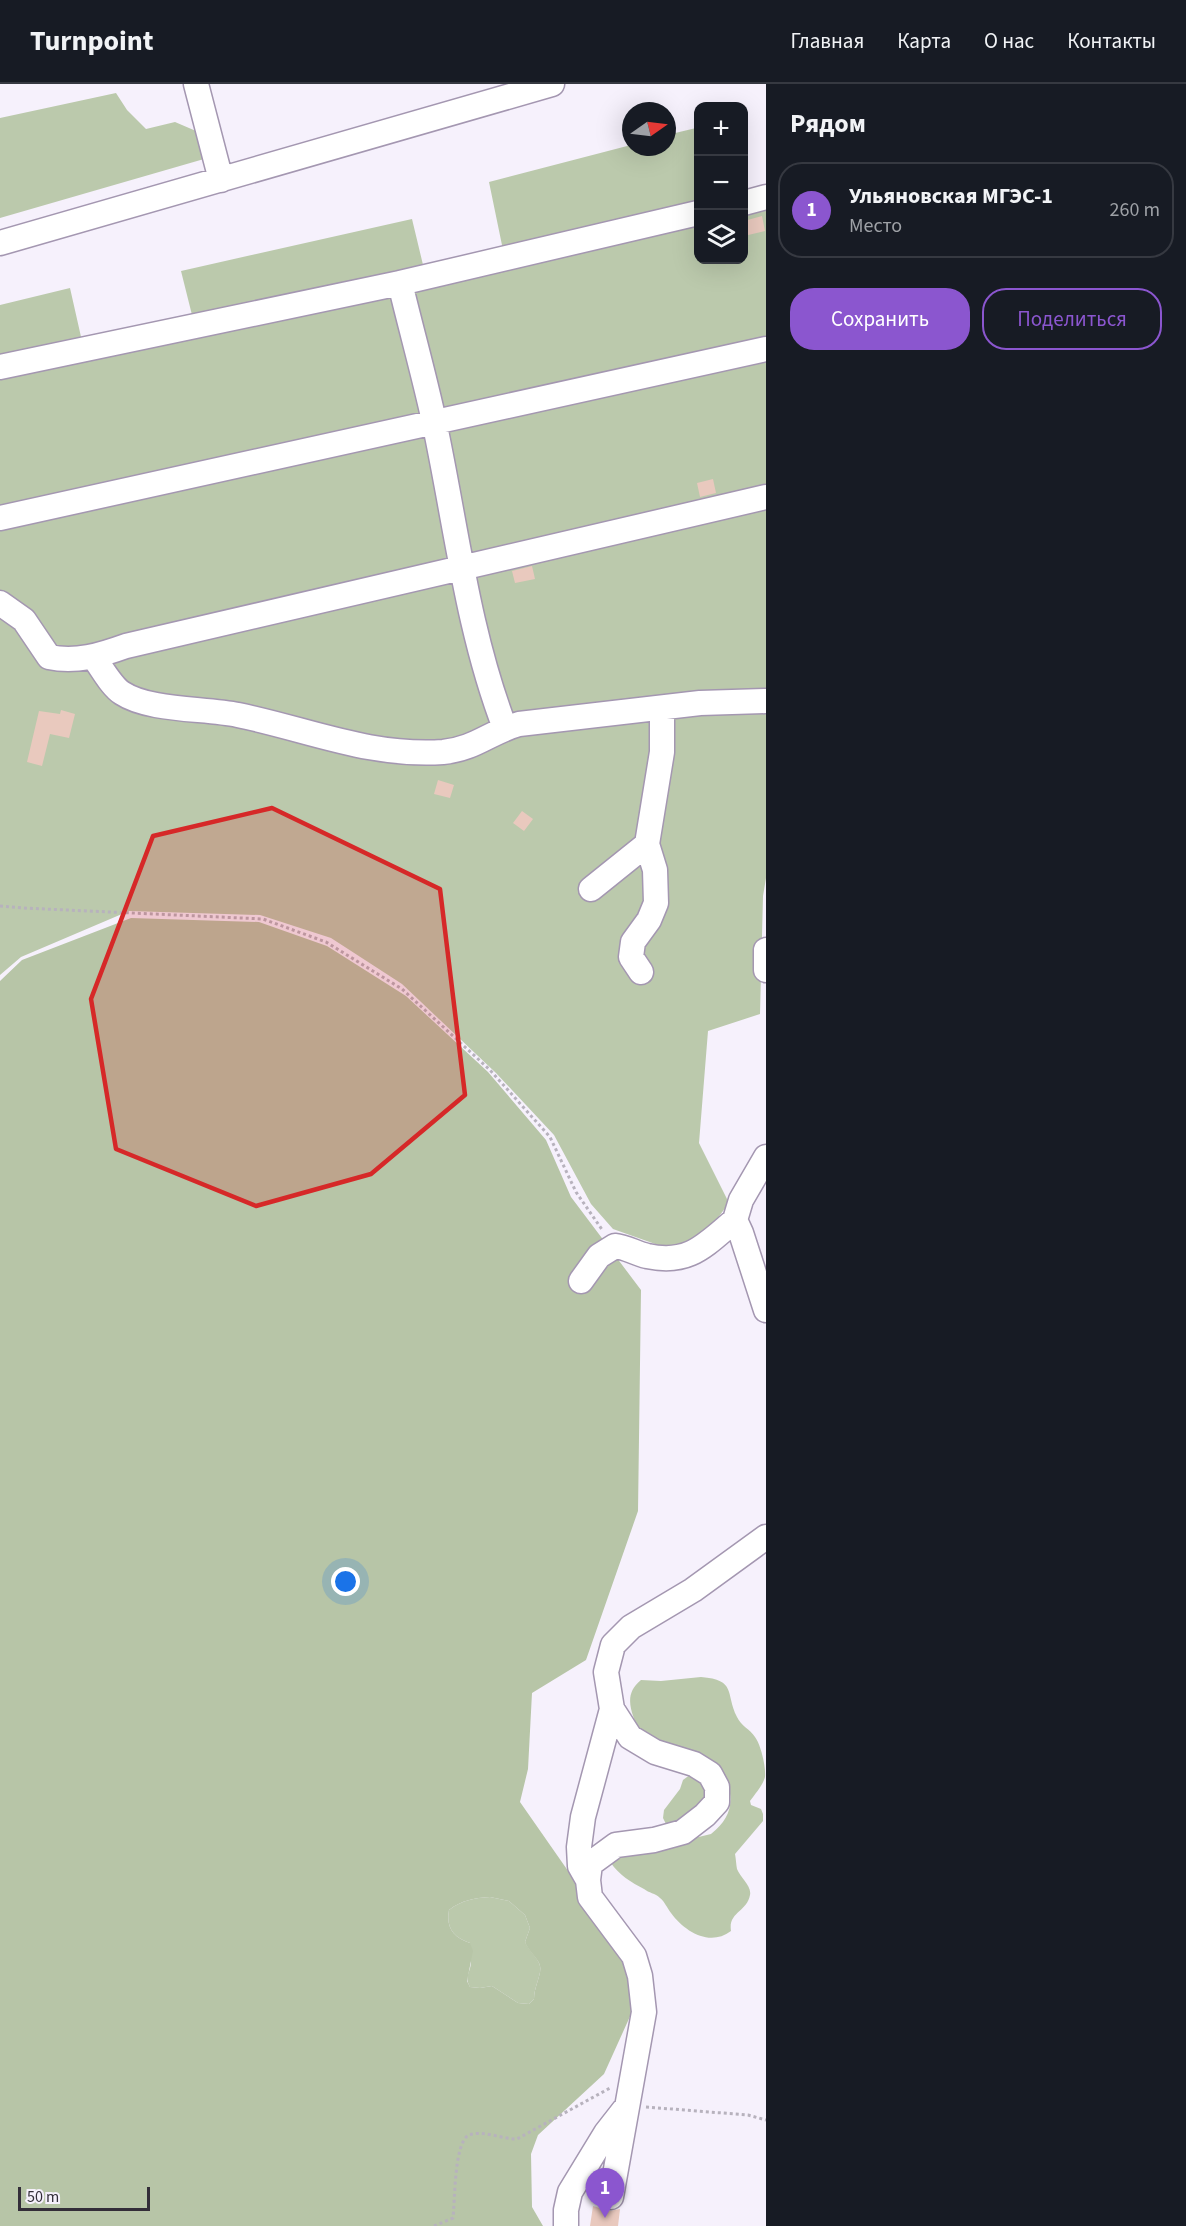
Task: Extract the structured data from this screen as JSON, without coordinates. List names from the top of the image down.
{
  "scale_bar": "50 m",
  "north": "right",
  "page": {
    "header": "Turnpoint",
    "nav": [
      "Главная",
      "Карта",
      "О нас",
      "Контакты"
    ],
    "heading": "Рядом",
    "map_buttons": ["+", "−"],
    "list": [
      {
        "mark": "1",
        "name": "Ульяновская МГЭС-1",
        "note": "Место",
        "value": "260 m"
      }
    ],
    "buttons": ["Сохранить", "Поделиться"],
    "pins": "1",
    "scale": "50 m"
  }
}
